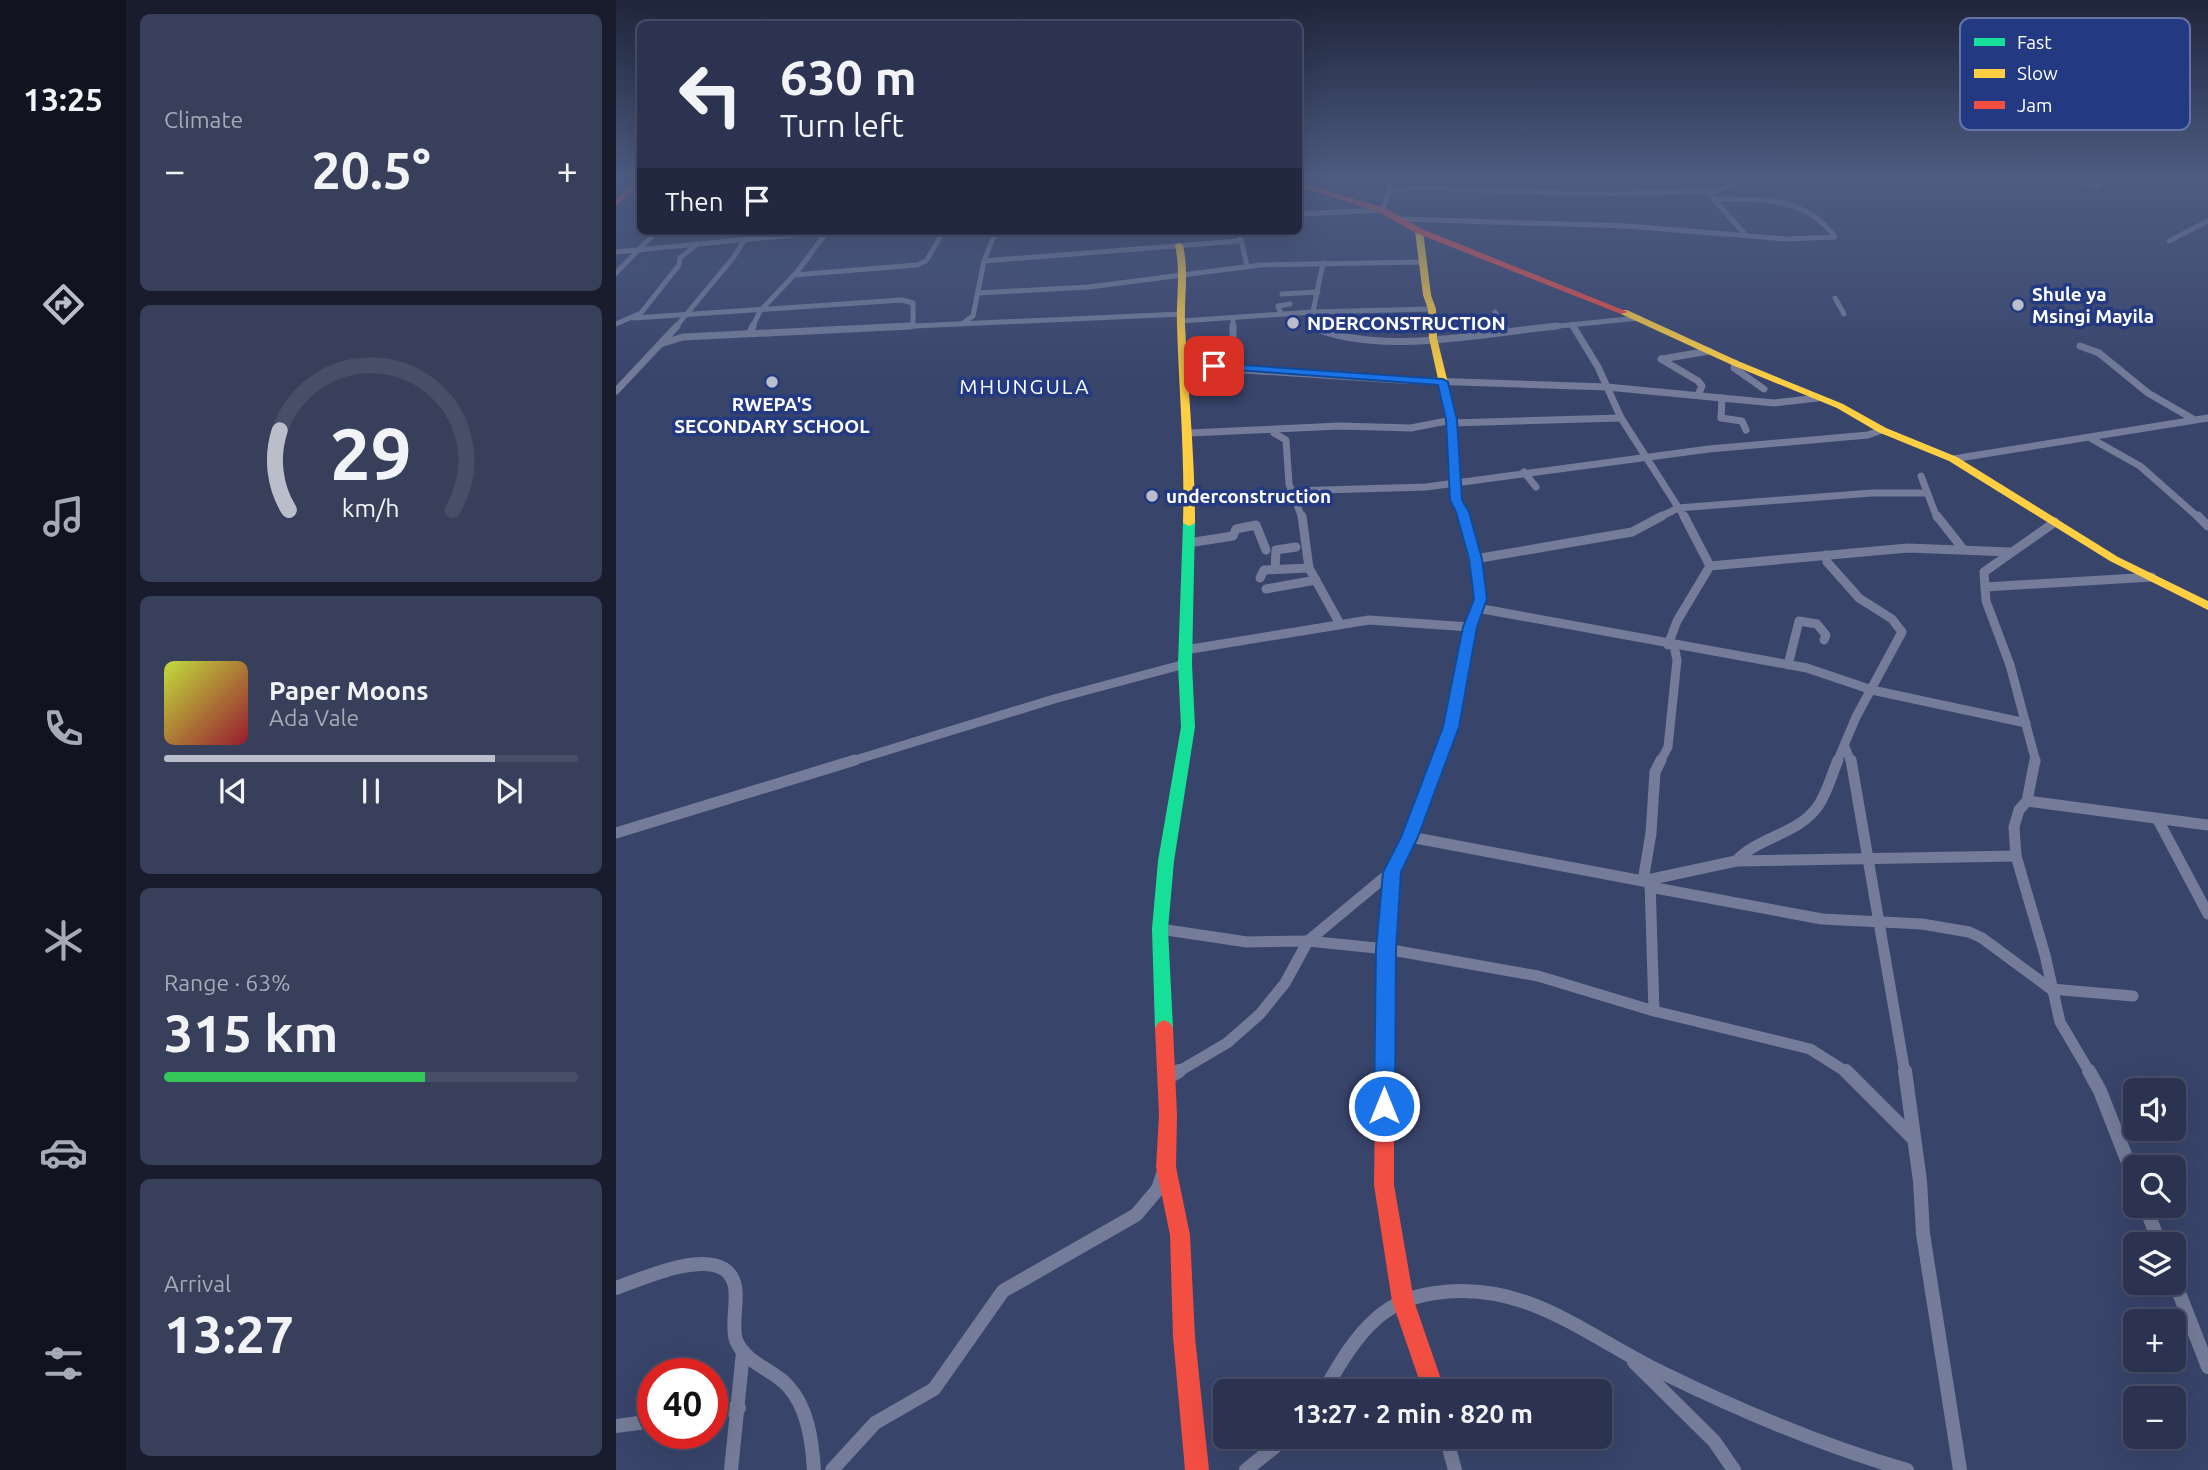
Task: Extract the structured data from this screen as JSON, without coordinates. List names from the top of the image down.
{
  "districts": ["MHUNGULA"],
  "places": [
    "Shule ya Msingi Mayila",
    "NDERCONSTRUCTION",
    "RWEPA'S SECONDARY SCHOOL",
    "underconstruction"
  ],
  "legend": ["Fast", "Slow", "Jam"],
  "page": {
    "tabs": "13:25",
    "tile": [
      "Climate",
      ["Range · 63%", "315 km"],
      ["Arrival", "13:27"]
    ],
    "turn": ["630 m", "Turn left"],
    "heat": ["−", "20.5°", "+"],
    "then": "Then",
    "song": ["Paper Moons", "Ada Vale"],
    "map_buttons": ["+", "−"],
    "limit": "40",
    "trip": "13:27 · 2 min · 820 m",
    "gauge": ["29", "km/h"]
  }
}
